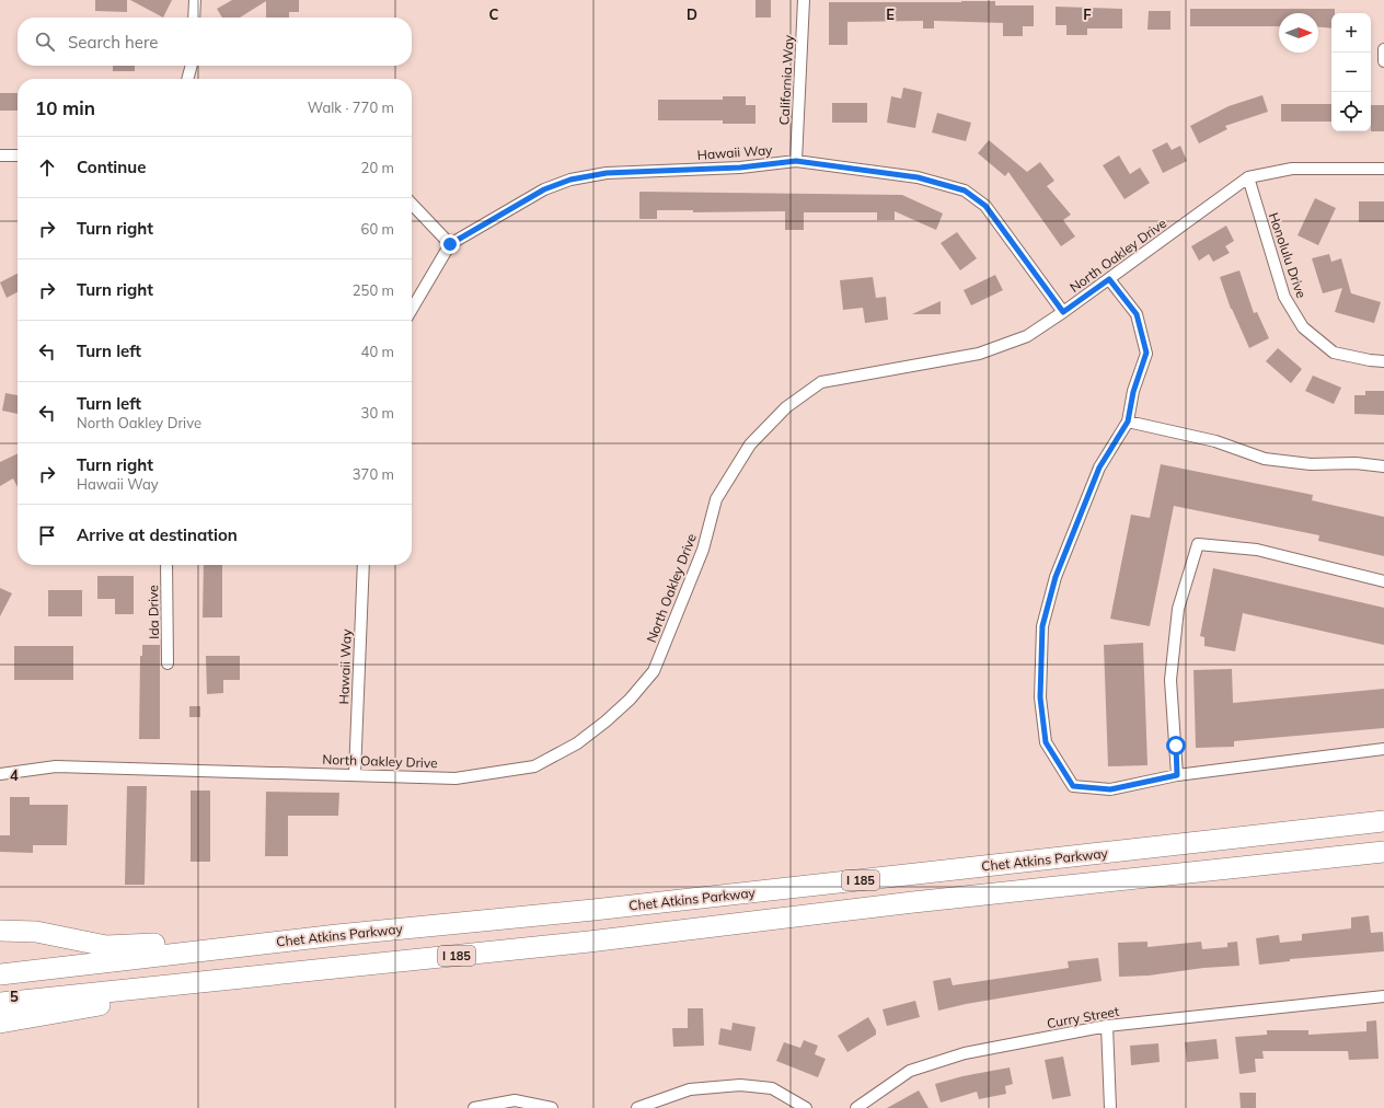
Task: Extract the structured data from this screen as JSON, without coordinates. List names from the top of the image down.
{
  "streets": {
    "highway": ["Chet Atkins Parkway", "I 185"],
    "street": [
      "California Way",
      "Hawaii Way",
      "North Oakley Drive",
      "Honolulu Drive",
      "Ida Drive",
      "Curry Street"
    ]
  },
  "crossings": [
    ["California Way", "Hawaii Way"],
    ["Hawaii Way", "North Oakley Drive"],
    ["North Oakley Drive", "Honolulu Drive"]
  ],
  "north": "right",
  "page": {
    "map_buttons": ["+", "−"],
    "search": "Search here",
    "heading": ["10 min", "Walk · 770 m"],
    "list": [
      ["Continue", "20 m"],
      ["Turn right", "60 m"],
      ["Turn right", "250 m"],
      ["Turn left", "40 m"],
      ["Turn left", "North Oakley Drive", "30 m"],
      ["Turn right", "Hawaii Way", "370 m"],
      "Arrive at destination"
    ]
  },
  "grid": {
    "columns": [
      "C",
      "D",
      "E",
      "F"
    ],
    "rows": ["4", "5"]
  }
}
